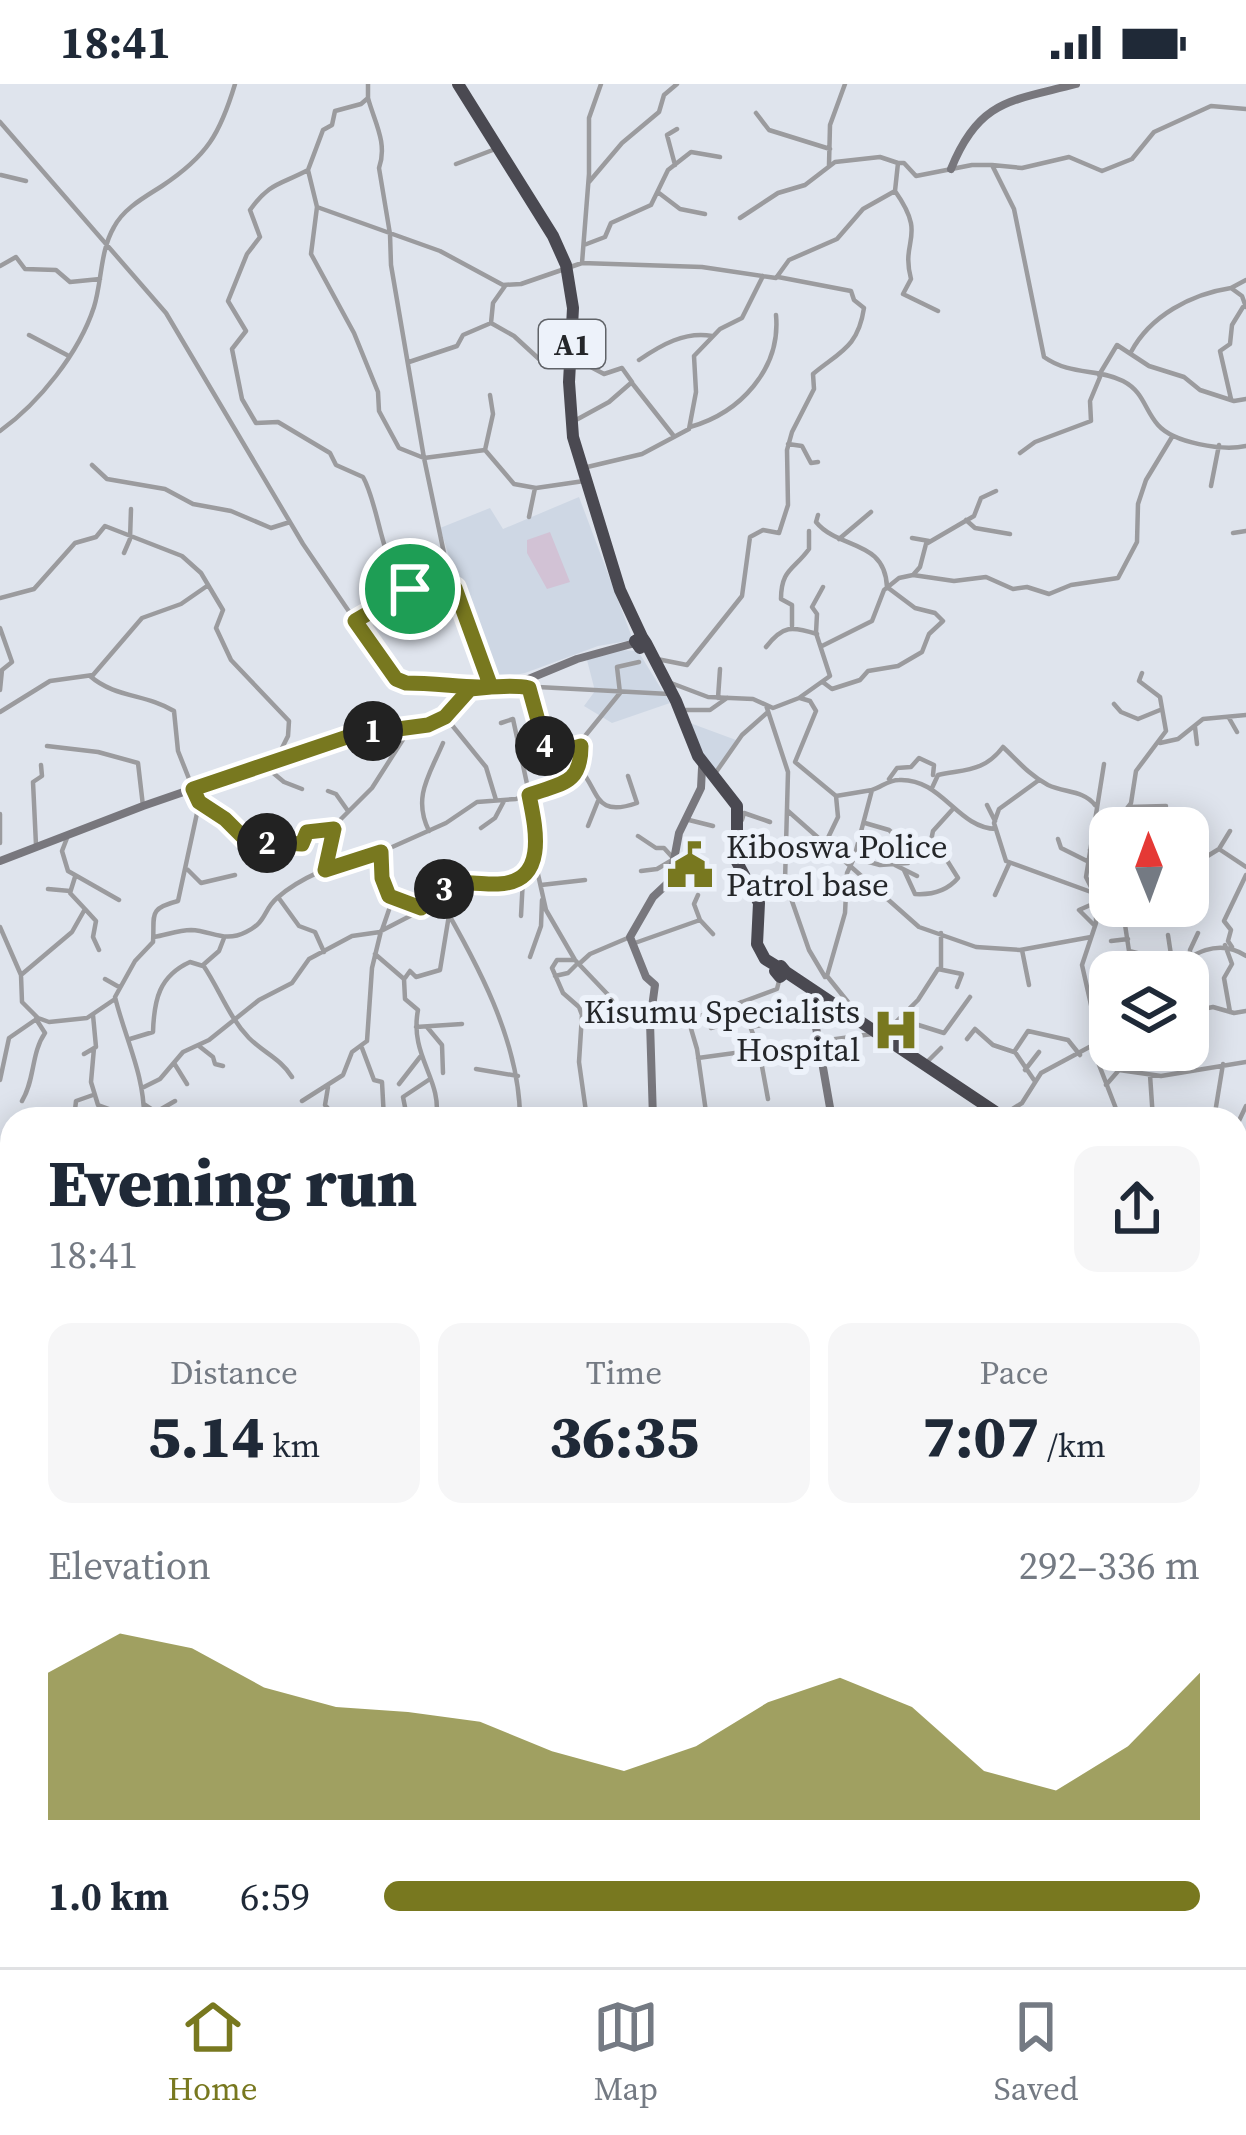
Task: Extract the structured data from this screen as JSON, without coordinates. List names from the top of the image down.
{
  "streets": {
    "highway": ["A1"]
  },
  "places": {
    "public building": ["Kiboswa Police Patrol base"],
    "hospital": ["Kisumu Specialists Hospital"]
  },
  "north": "top",
  "page": {
    "status": "18:41",
    "pins": [
      "1",
      "4",
      "2",
      "3"
    ],
    "heading": ["Evening run", "18:41"],
    "stats": [
      ["Distance", "5.14 km"],
      ["Time", "36:35"],
      ["Pace", "7:07 /km"]
    ],
    "chart": ["Elevation", "292–336 m"],
    "list": [
      {
        "name": "1.0 km",
        "note": "6:59"
      }
    ],
    "tabs": ["Home", "Map", "Saved"]
  }
}
